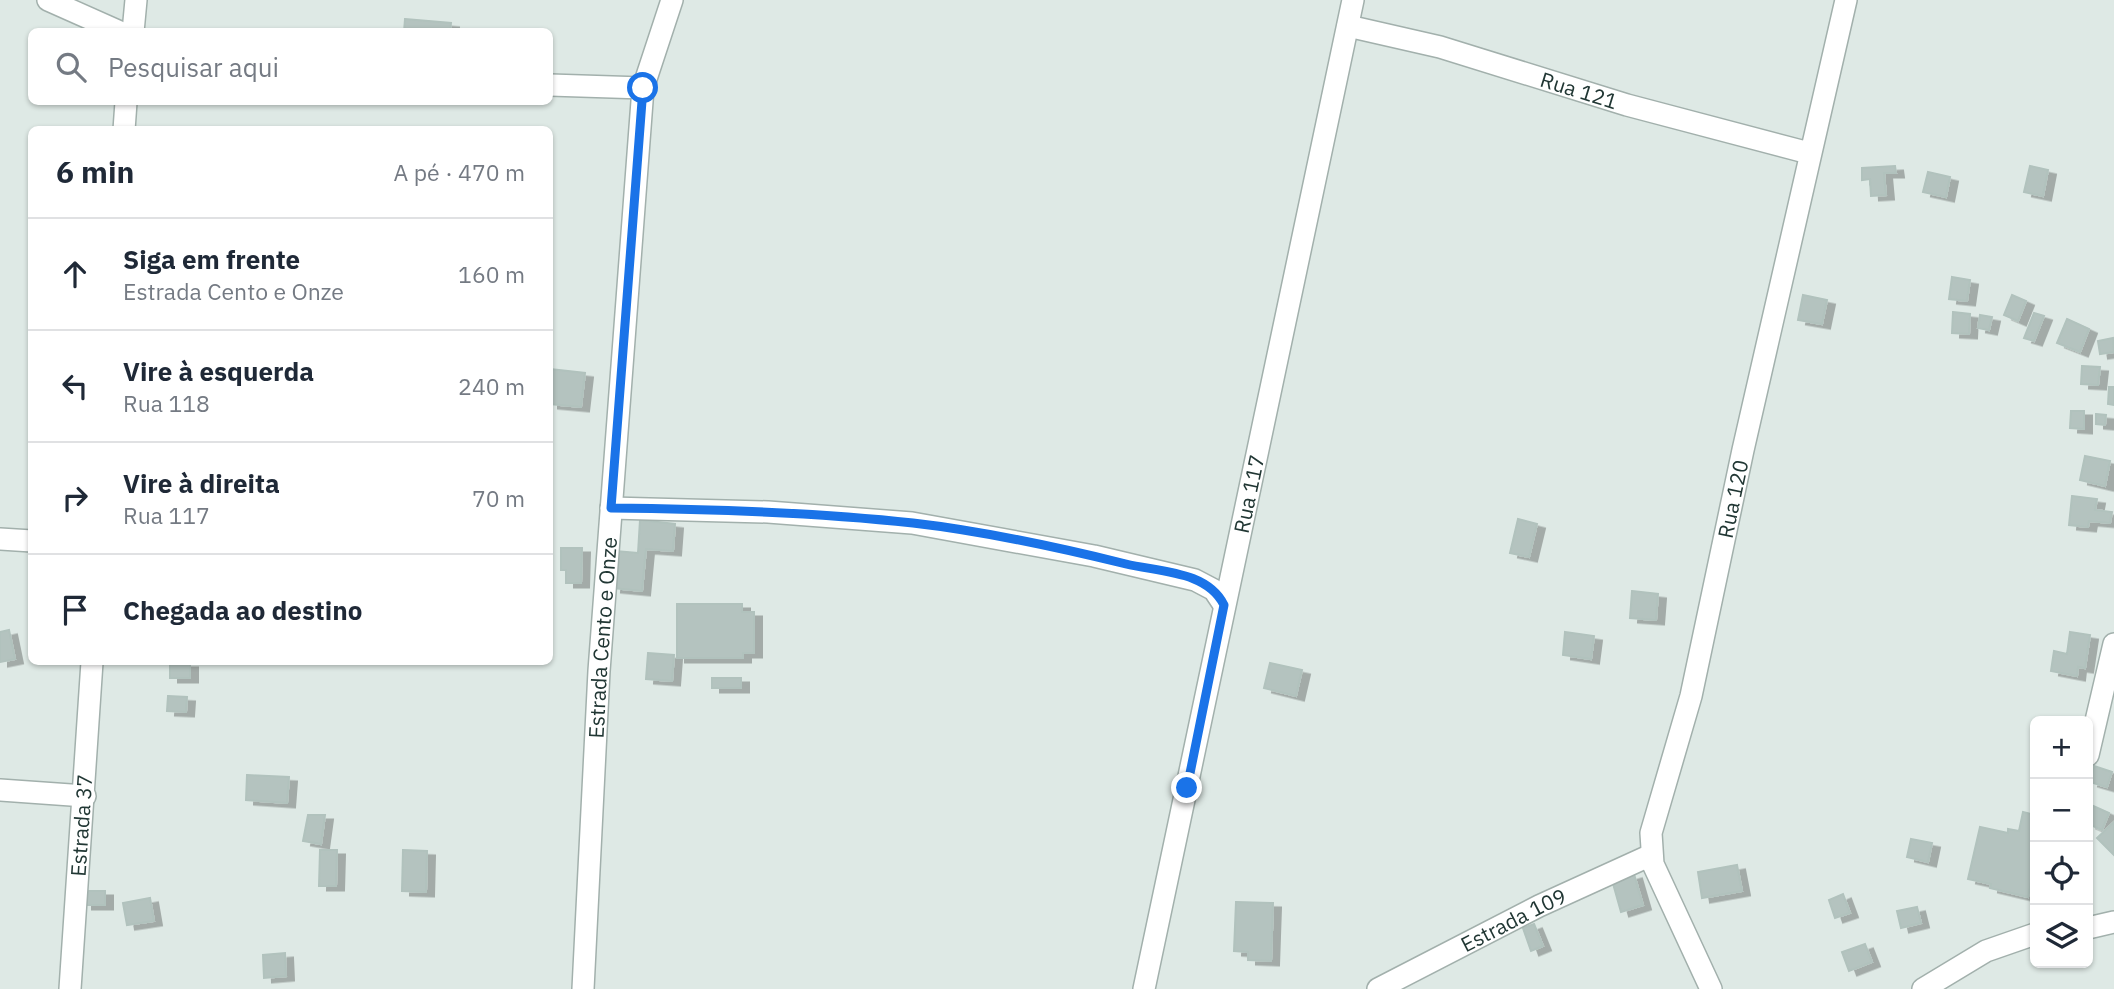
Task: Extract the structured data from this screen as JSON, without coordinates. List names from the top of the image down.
{
  "streets": {
    "street": [
      "Rua 121",
      "Rua 117",
      "Rua 120",
      "Estrada Cento e Onze",
      "Estrada 37",
      "Estrada 109"
    ]
  },
  "crossings": [
    ["Rua 121", "Rua 117"],
    ["Rua 121", "Rua 120"],
    ["Rua 120", "Estrada 109"]
  ],
  "page": {
    "search": "Pesquisar aqui",
    "heading": ["6 min", "A pé · 470 m"],
    "list": [
      ["Siga em frente", "Estrada Cento e Onze", "160 m"],
      ["Vire à esquerda", "Rua 118", "240 m"],
      ["Vire à direita", "Rua 117", "70 m"],
      "Chegada ao destino"
    ],
    "map_buttons": ["+", "−"]
  }
}
